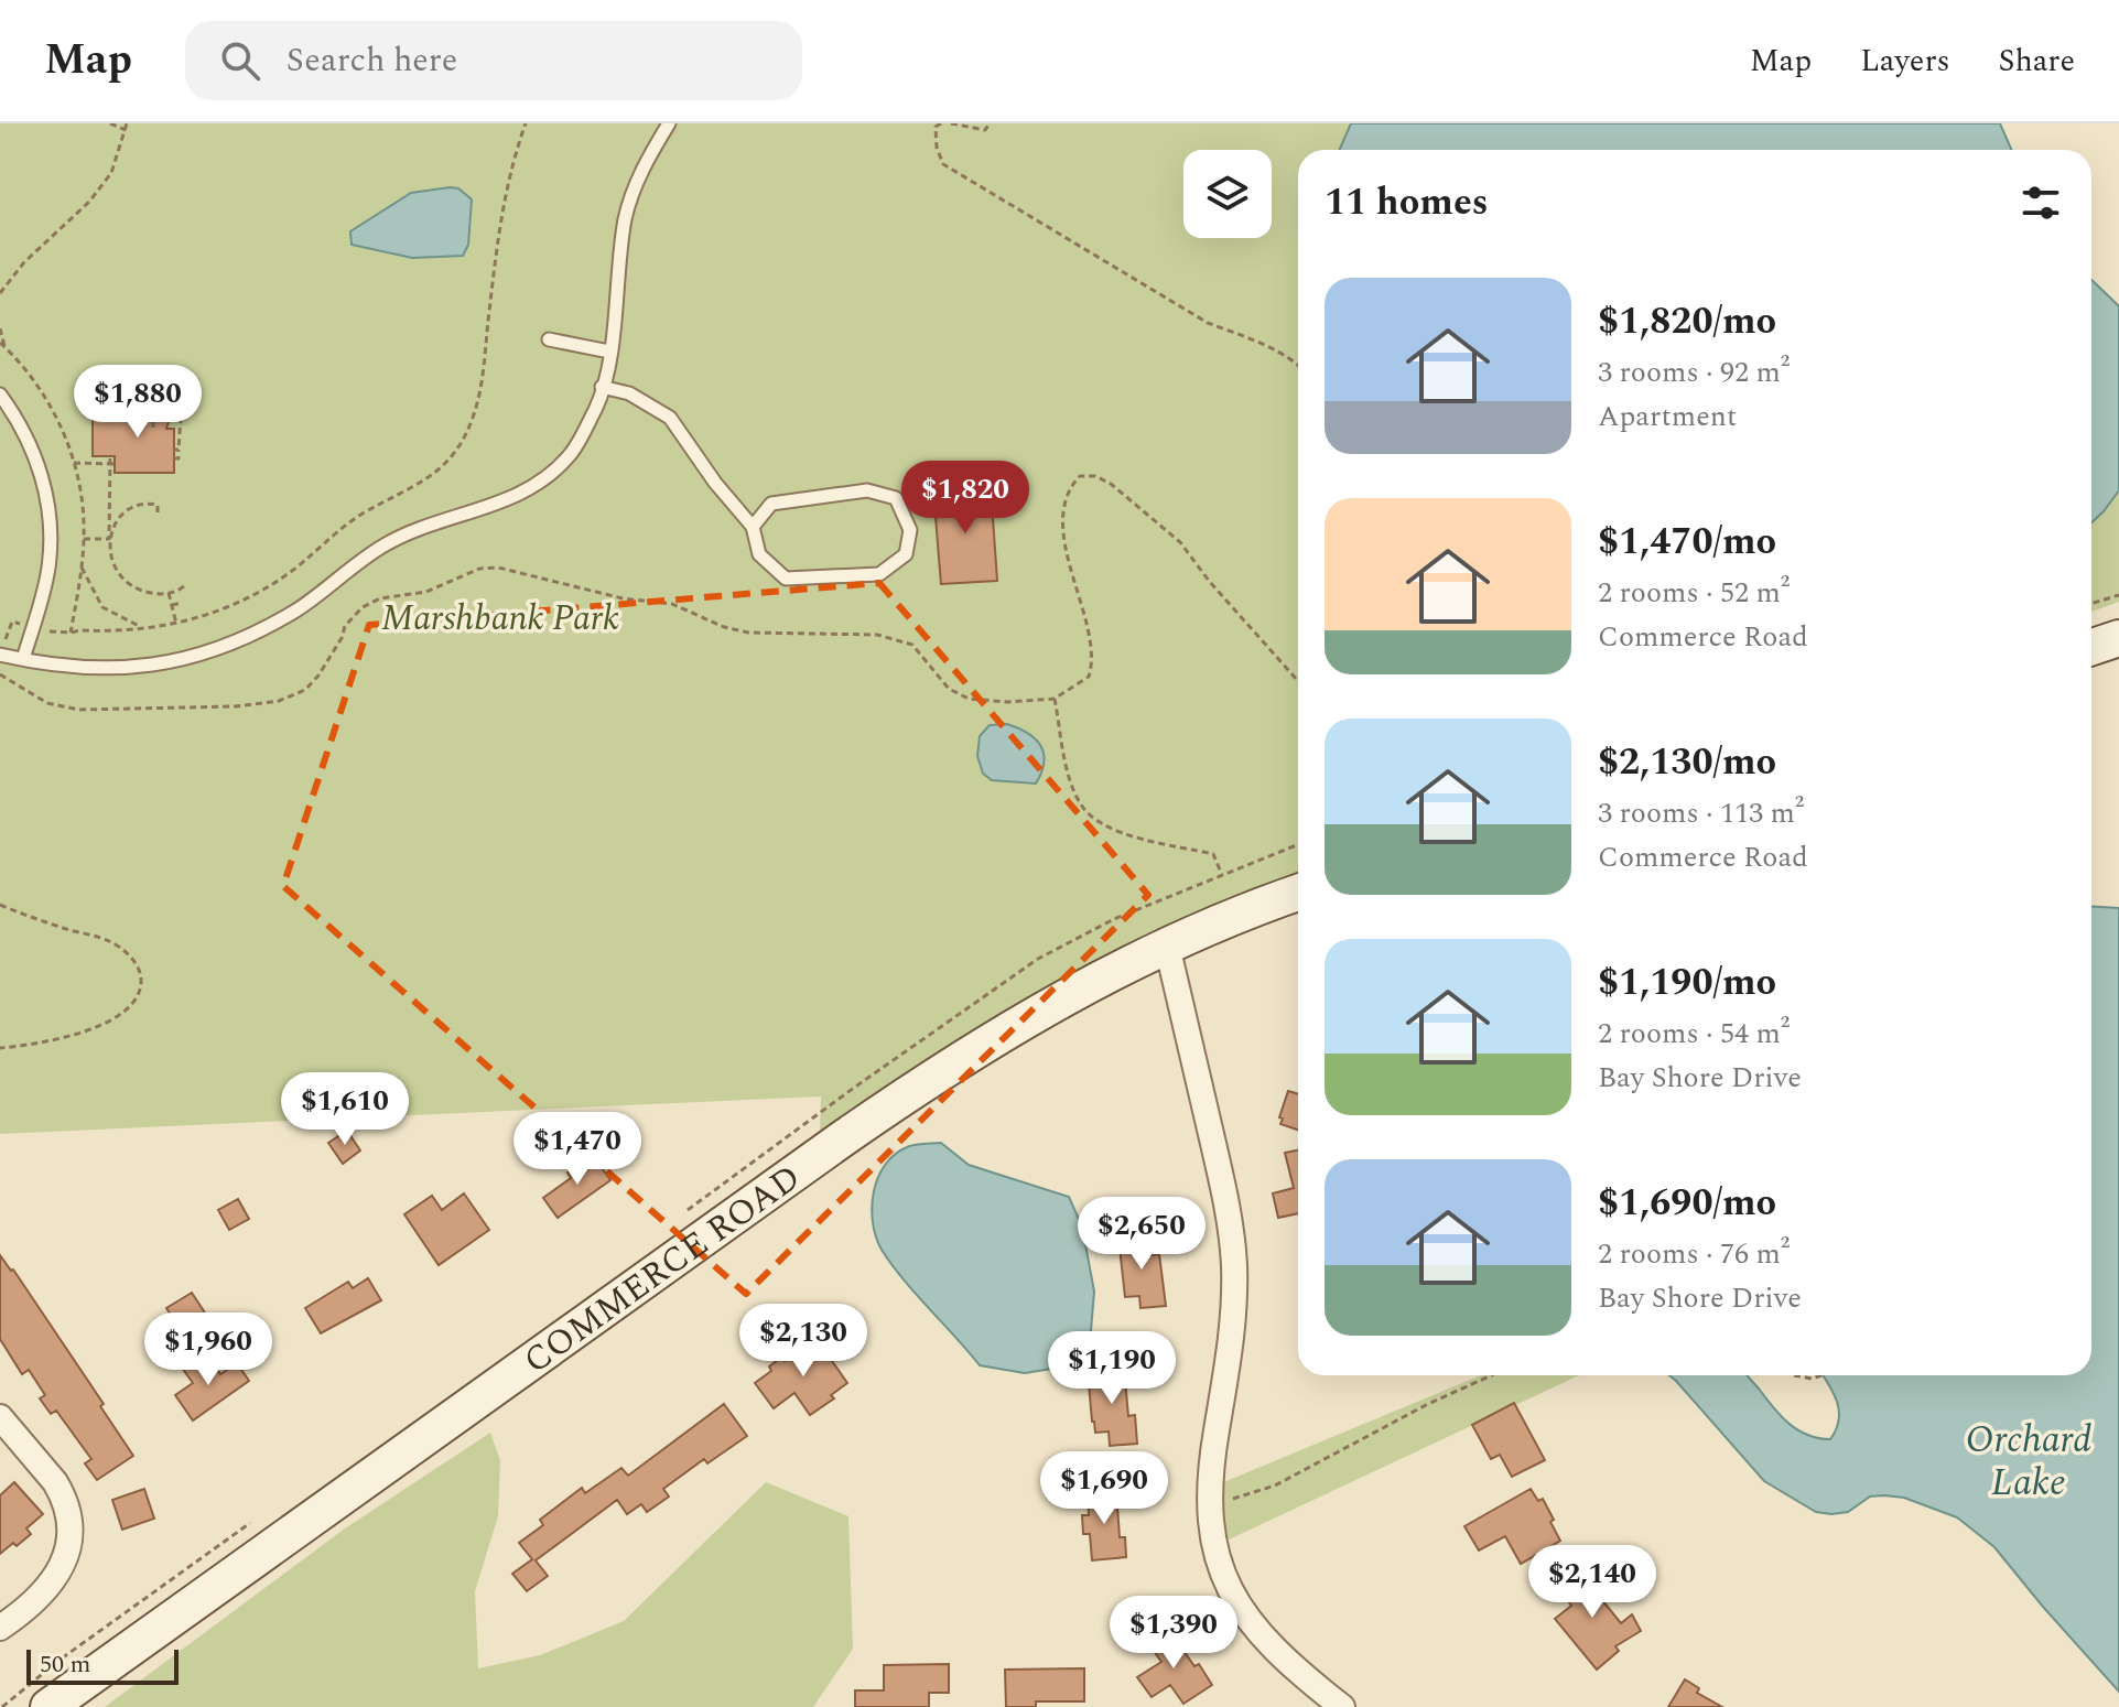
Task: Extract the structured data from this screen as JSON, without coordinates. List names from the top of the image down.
{
  "streets": {
    "main road": ["COMMERCE ROAD"]
  },
  "water": ["Orchard Lake"],
  "parks": ["Marshbank Park"],
  "scale_bar": "50 m",
  "page": {
    "header": "Map",
    "search": "Search here",
    "nav": ["Map", "Layers", "Share"],
    "heading": "11 homes",
    "list": [
      {
        "name": "$1,820/mo",
        "note": "3 rooms · 92 m² · Apartment"
      },
      {
        "name": "$1,470/mo",
        "note": "2 rooms · 52 m² · Commerce Road"
      },
      {
        "name": "$2,130/mo",
        "note": "3 rooms · 113 m² · Commerce Road"
      },
      {
        "name": "$1,190/mo",
        "note": "2 rooms · 54 m² · Bay Shore Drive"
      },
      {
        "name": "$1,690/mo",
        "note": "2 rooms · 76 m² · Bay Shore Drive"
      }
    ],
    "price": [
      "$1,880",
      "$1,820",
      "$1,610",
      "$1,470",
      "$2,650",
      "$2,130",
      "$1,960",
      "$1,190",
      "$1,690",
      "$2,140",
      "$1,390"
    ],
    "scale": "50 m"
  }
}
